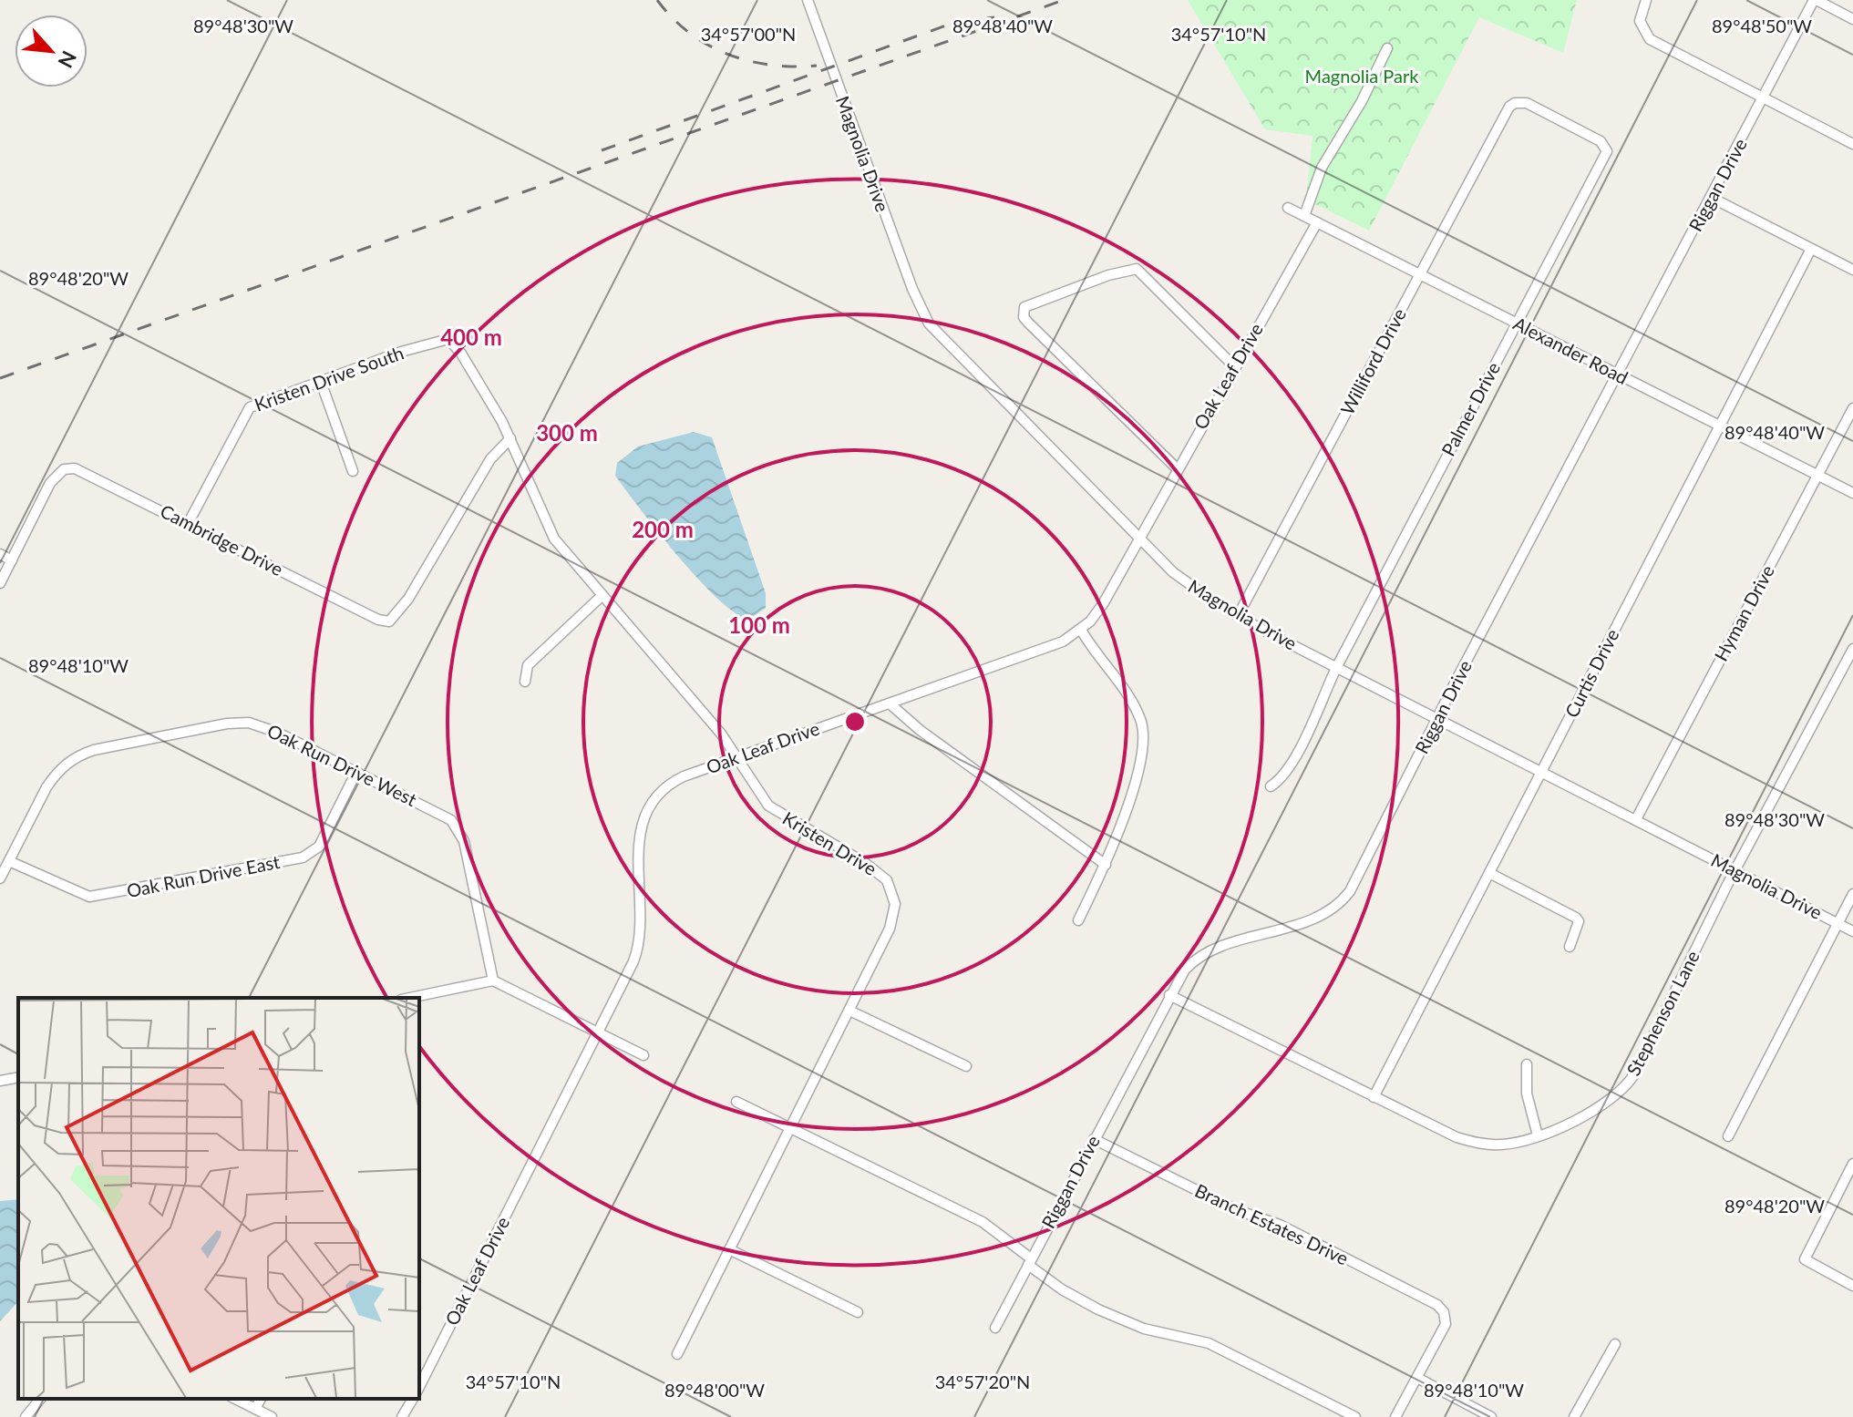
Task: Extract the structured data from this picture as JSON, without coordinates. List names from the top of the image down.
{
  "streets": {
    "street": [
      "Magnolia Drive",
      "Riggan Drive",
      "Alexander Road",
      "Williford Drive",
      "Oak Leaf Drive",
      "Kristen Drive South",
      "Palmer Drive",
      "Cambridge Drive",
      "Hyman Drive",
      "Curtis Drive",
      "Oak Run Drive West",
      "Kristen Drive",
      "Oak Run Drive East",
      "Stephenson Lane",
      "Branch Estates Drive"
    ]
  },
  "crossings": [
    ["Magnolia Drive", "Riggan Drive"],
    ["Magnolia Drive", "Williford Drive"],
    ["Magnolia Drive", "Oak Leaf Drive"],
    ["Magnolia Drive", "Palmer Drive"],
    ["Magnolia Drive", "Hyman Drive"],
    ["Magnolia Drive", "Curtis Drive"],
    ["Magnolia Drive", "Stephenson Lane"],
    ["Riggan Drive", "Alexander Road"],
    ["Riggan Drive", "Stephenson Lane"],
    ["Riggan Drive", "Branch Estates Drive"],
    ["Alexander Road", "Williford Drive"],
    ["Alexander Road", "Oak Leaf Drive"],
    ["Alexander Road", "Palmer Drive"],
    ["Alexander Road", "Hyman Drive"],
    ["Alexander Road", "Curtis Drive"],
    ["Williford Drive", "Palmer Drive"],
    ["Oak Leaf Drive", "Kristen Drive"],
    ["Kristen Drive South", "Cambridge Drive"],
    ["Kristen Drive South", "Kristen Drive"],
    ["Cambridge Drive", "Kristen Drive"],
    ["Curtis Drive", "Stephenson Lane"],
    ["Oak Run Drive West", "Oak Run Drive East"]
  ],
  "parks": ["Magnolia Park"],
  "north": "bottom right",
  "coordinates": [
    "89°48'30\"W",
    "89°48'40\"W",
    "89°48'50\"W",
    "34°57'00\"N",
    "34°57'10\"N",
    "89°48'20\"W",
    "89°48'10\"W",
    "34°57'20\"N",
    "89°48'00\"W"
  ],
  "rings": [
    "400 m",
    "300 m",
    "200 m",
    "100 m"
  ]
}
